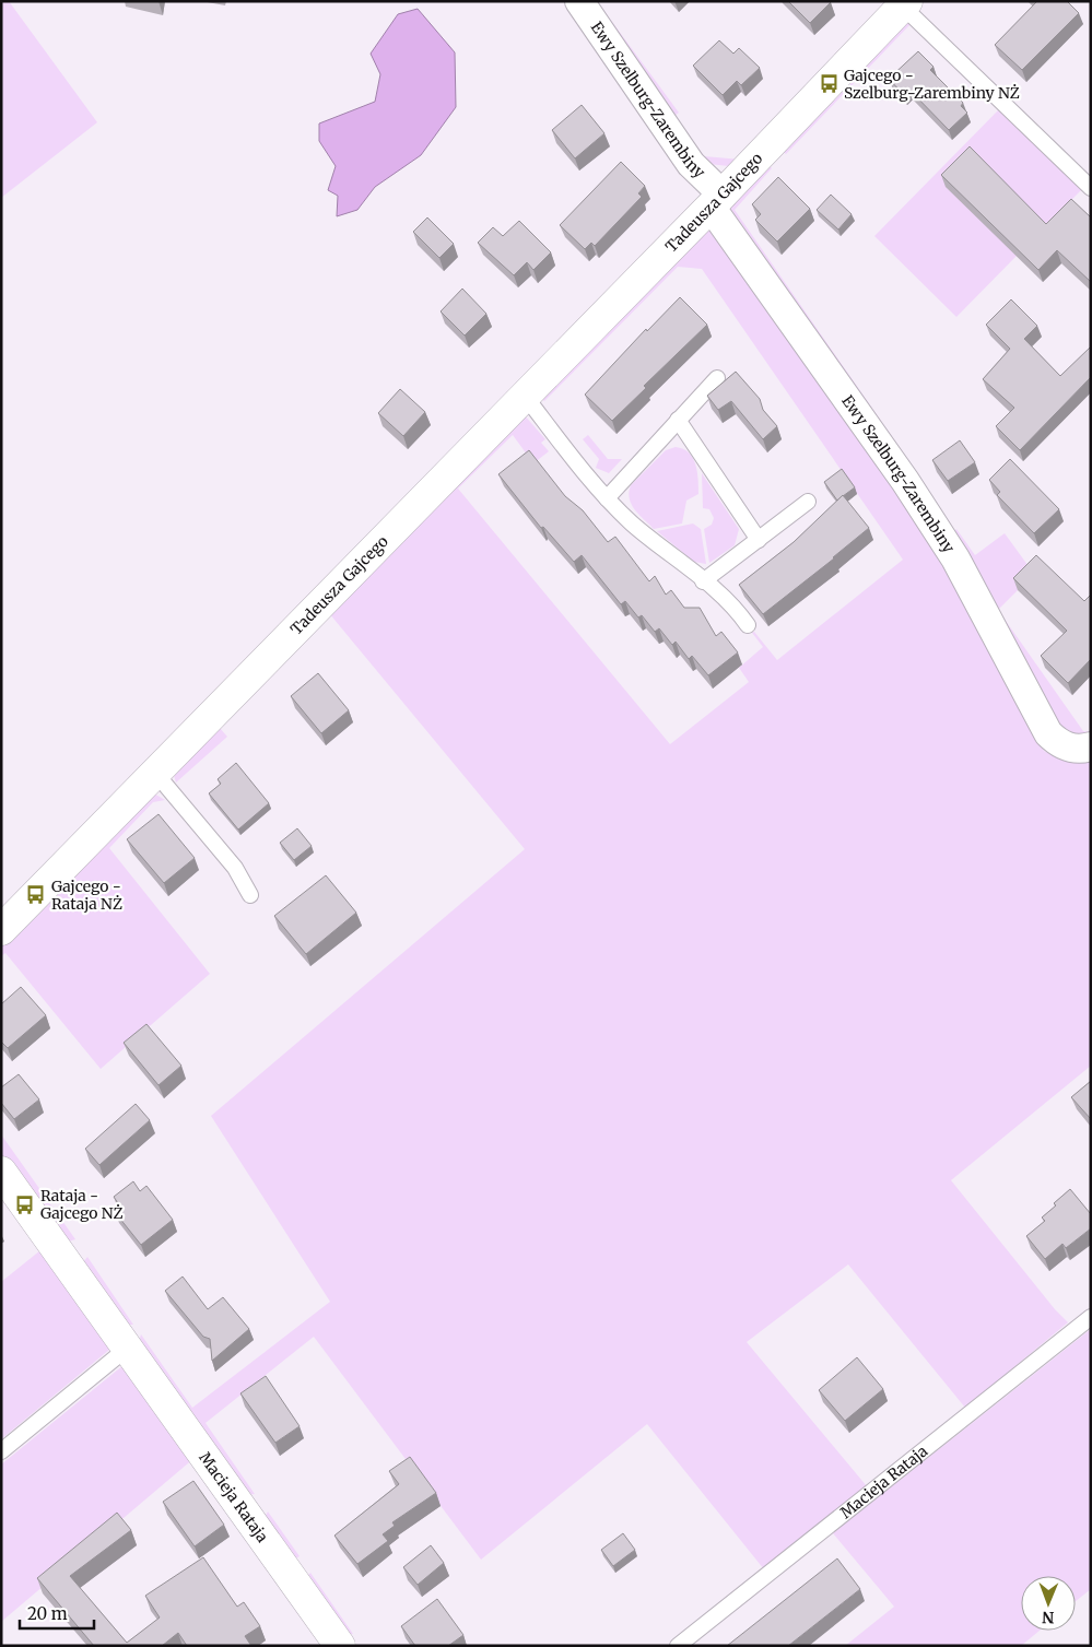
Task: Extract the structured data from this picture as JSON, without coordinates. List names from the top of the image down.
{
  "streets": {
    "street": ["Ewy Szelburg-Zarembiny", "Tadeusza Gajcego", "Macieja Rataja"]
  },
  "crossings": [
    ["Ewy Szelburg-Zarembiny", "Tadeusza Gajcego"]
  ],
  "places": {
    "bus stop": ["Gajcego - Szelburg-Zarembiny NŻ", "Gajcego - Rataja NŻ", "Rataja - Gajcego NŻ"]
  },
  "scale_bar": "20 m",
  "north": "bottom"
}
